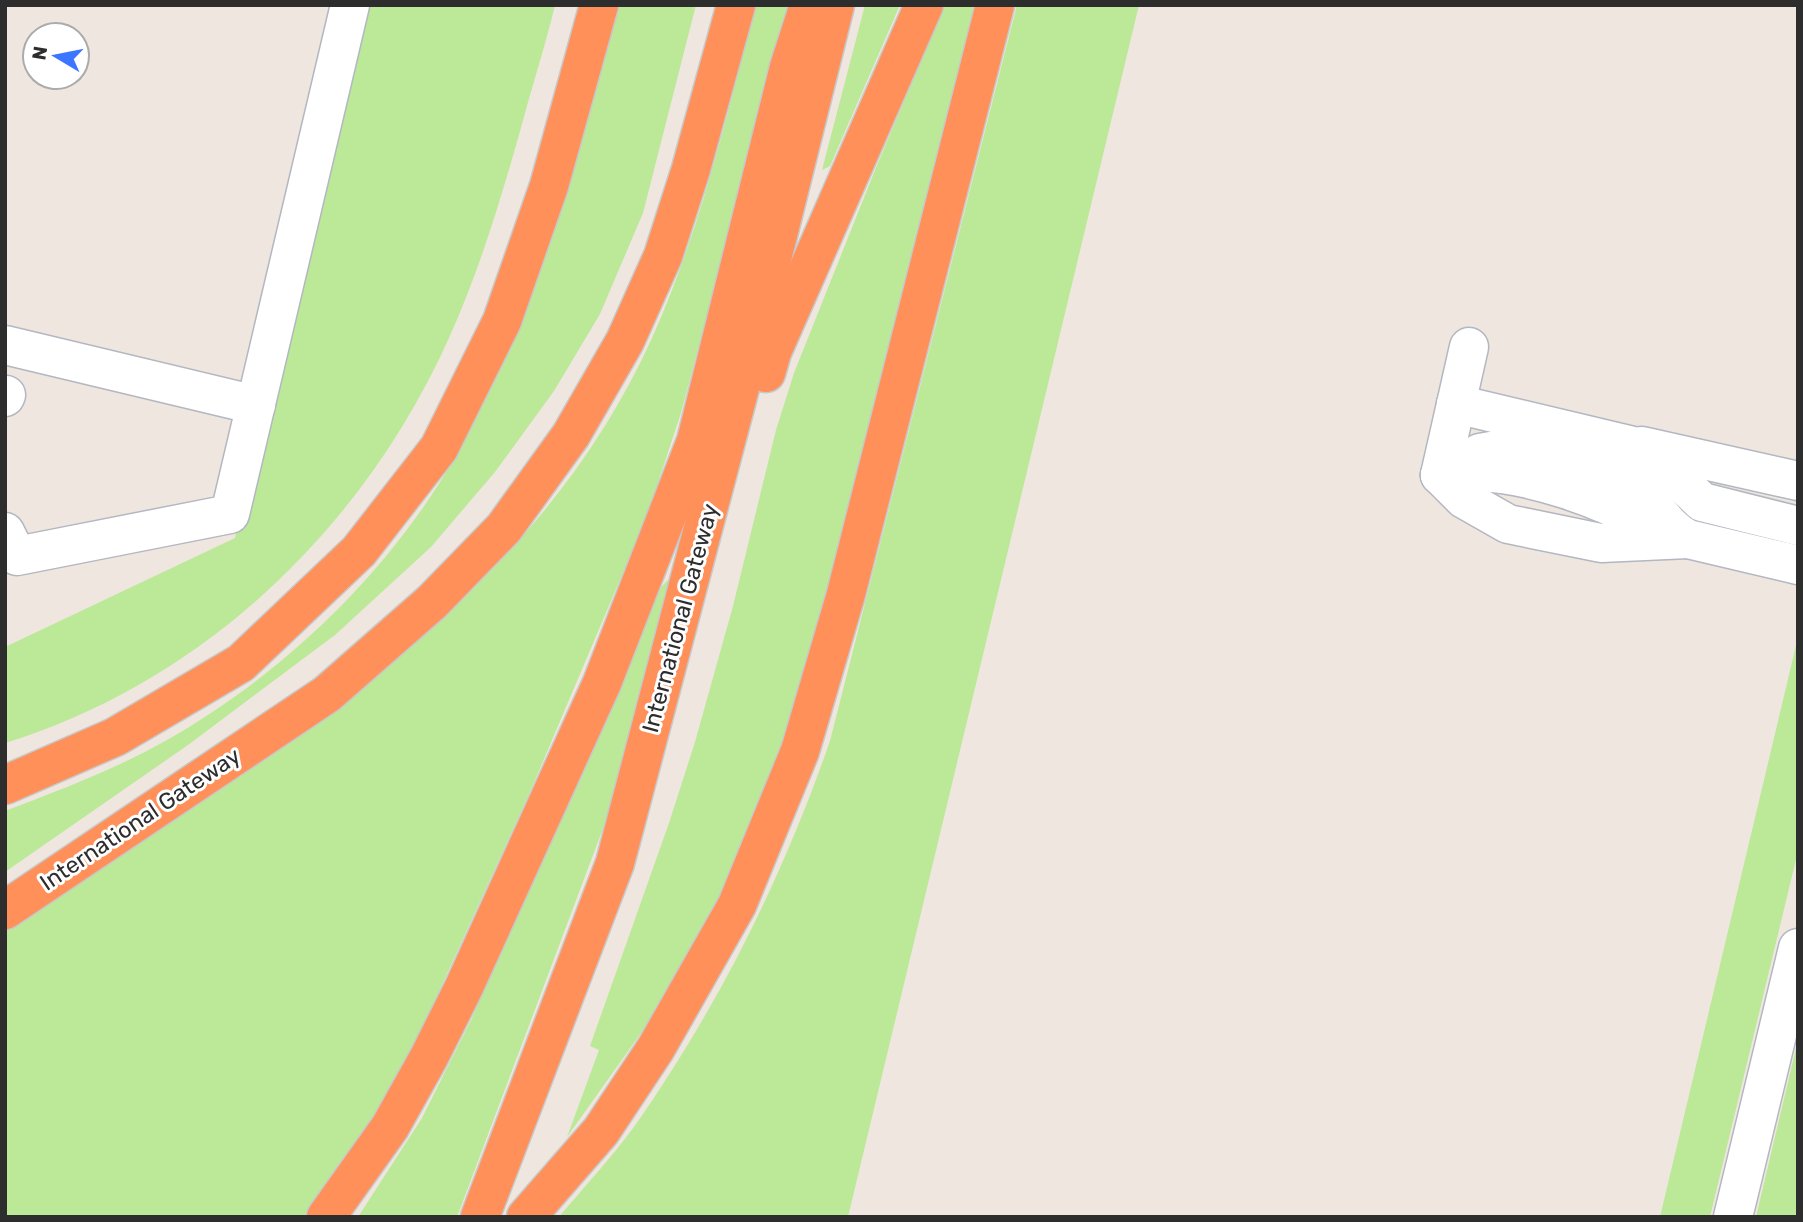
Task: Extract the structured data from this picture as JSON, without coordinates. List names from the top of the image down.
{
  "streets": {
    "highway": ["International Gateway"]
  },
  "north": "left"
}
